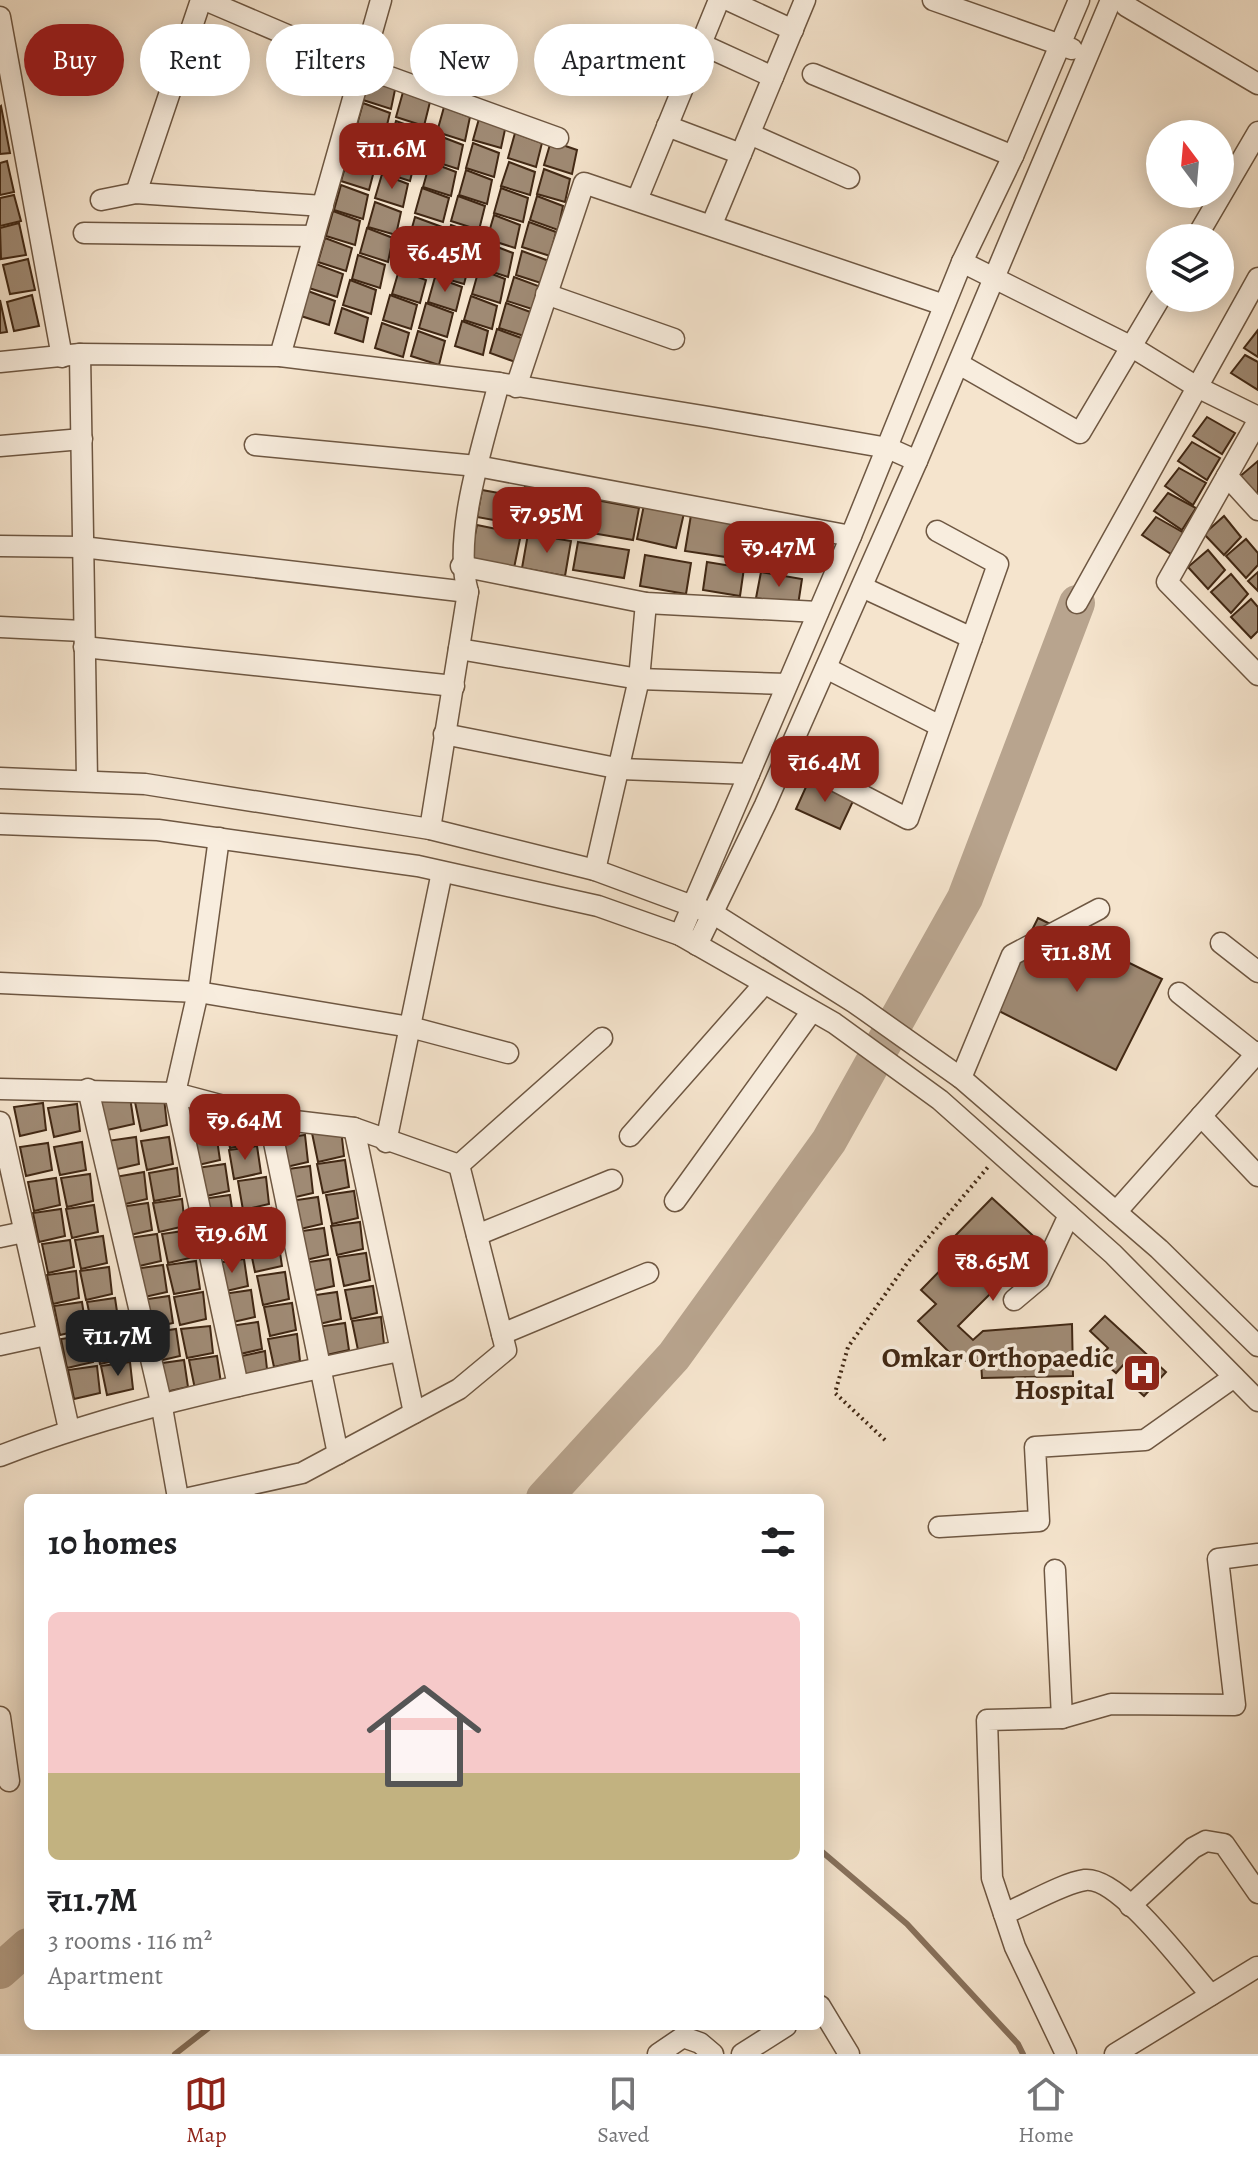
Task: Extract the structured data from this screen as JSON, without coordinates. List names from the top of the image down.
{
  "places": {
    "hospital": ["Omkar Orthopaedic Hospital"]
  },
  "north": "top",
  "page": {
    "chip": [
      "Buy",
      "Rent",
      "Filters",
      "New",
      "Apartment"
    ],
    "price": [
      "₹11.6M",
      "₹6.45M",
      "₹7.95M",
      "₹9.47M",
      "₹16.4M",
      "₹11.8M",
      "₹9.64M",
      "₹19.6M",
      "₹8.65M",
      "₹11.7M"
    ],
    "heading": "10 homes",
    "list": [
      {
        "name": "₹11.7M",
        "note": "3 rooms · 116 m² · Apartment"
      }
    ],
    "tabs": ["Map", "Saved", "Home"]
  }
}
